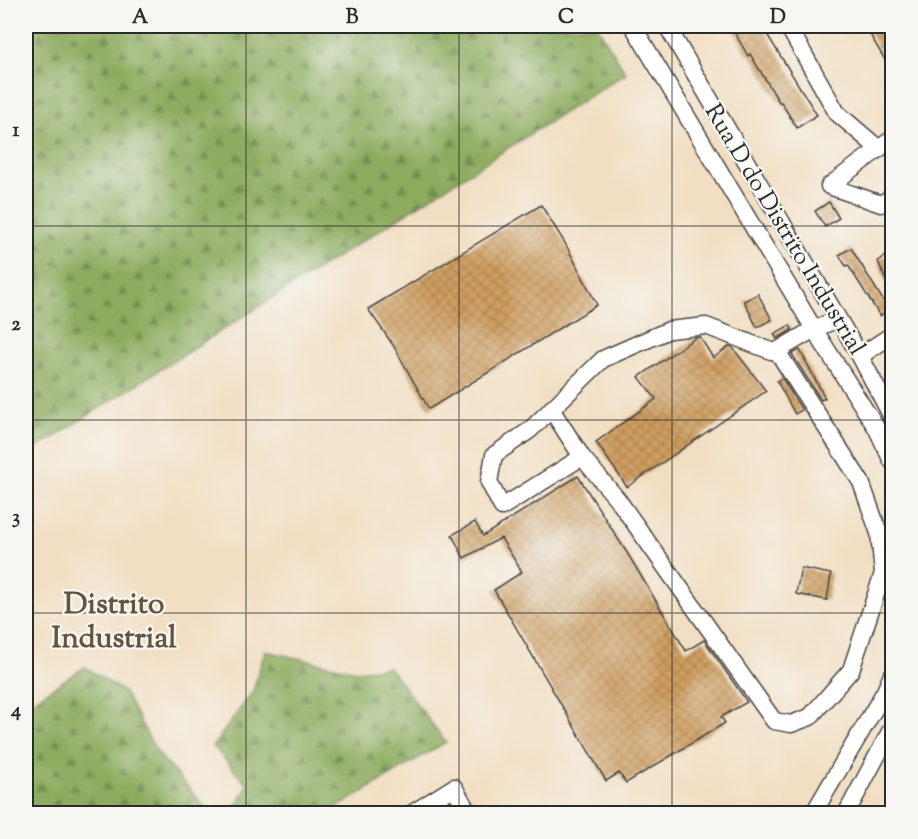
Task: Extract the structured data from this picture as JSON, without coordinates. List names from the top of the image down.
{
  "streets": {
    "street": ["Rua D do Distrito Industrial"]
  },
  "districts": ["Distrito Industrial"],
  "grid": {
    "columns": [
      "A",
      "B",
      "C",
      "D"
    ],
    "rows": [
      "1",
      "2",
      "3",
      "4"
    ]
  }
}
